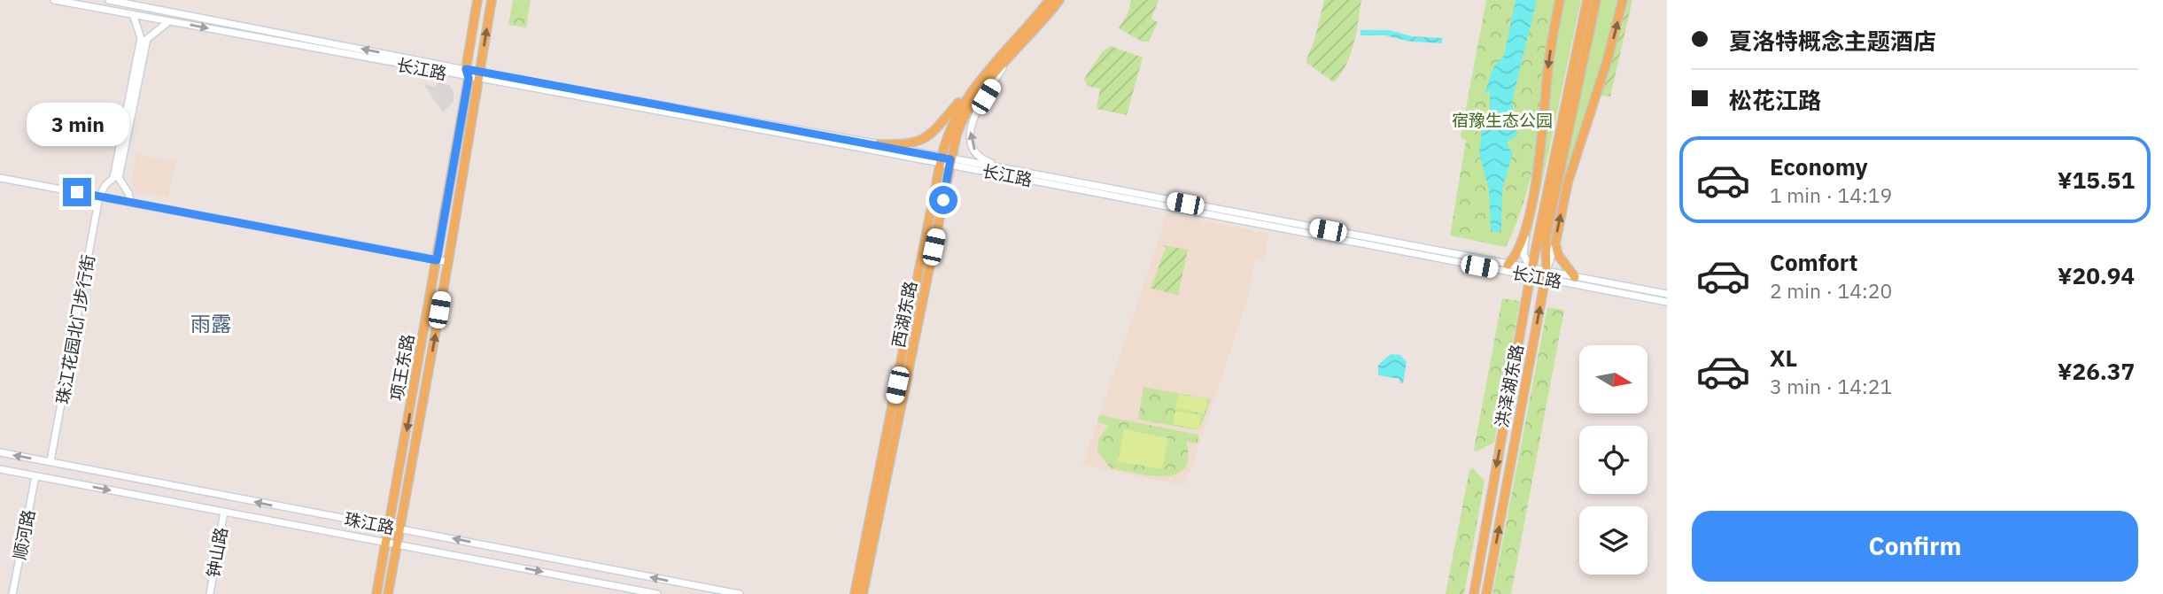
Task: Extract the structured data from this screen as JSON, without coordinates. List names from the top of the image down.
{
  "streets": {
    "main road": ["西湖东路", "项王东路", "洪泽湖东路"],
    "street": [
      "长江路",
      "珠江花园北门步行街",
      "珠江路",
      "顺河路",
      "钟山路"
    ]
  },
  "crossings": [
    ["长江路", "西湖东路"],
    ["长江路", "珠江花园北门步行街"],
    ["长江路", "项王东路"],
    ["长江路", "洪泽湖东路"],
    ["珠江花园北门步行街", "珠江路"],
    ["项王东路", "珠江路"],
    ["珠江路", "顺河路"],
    ["珠江路", "钟山路"]
  ],
  "districts": ["雨露"],
  "parks": ["宿豫生态公园"],
  "north": "right",
  "page": {
    "banner": ["夏洛特概念主题酒店", "松花江路"],
    "bubble": "3 min",
    "list": [
      {
        "name": "Economy",
        "note": "1 min · 14:19",
        "value": "¥15.51"
      },
      {
        "name": "Comfort",
        "note": "2 min · 14:20",
        "value": "¥20.94"
      },
      {
        "name": "XL",
        "note": "3 min · 14:21",
        "value": "¥26.37"
      }
    ],
    "buttons": "Confirm"
  }
}
